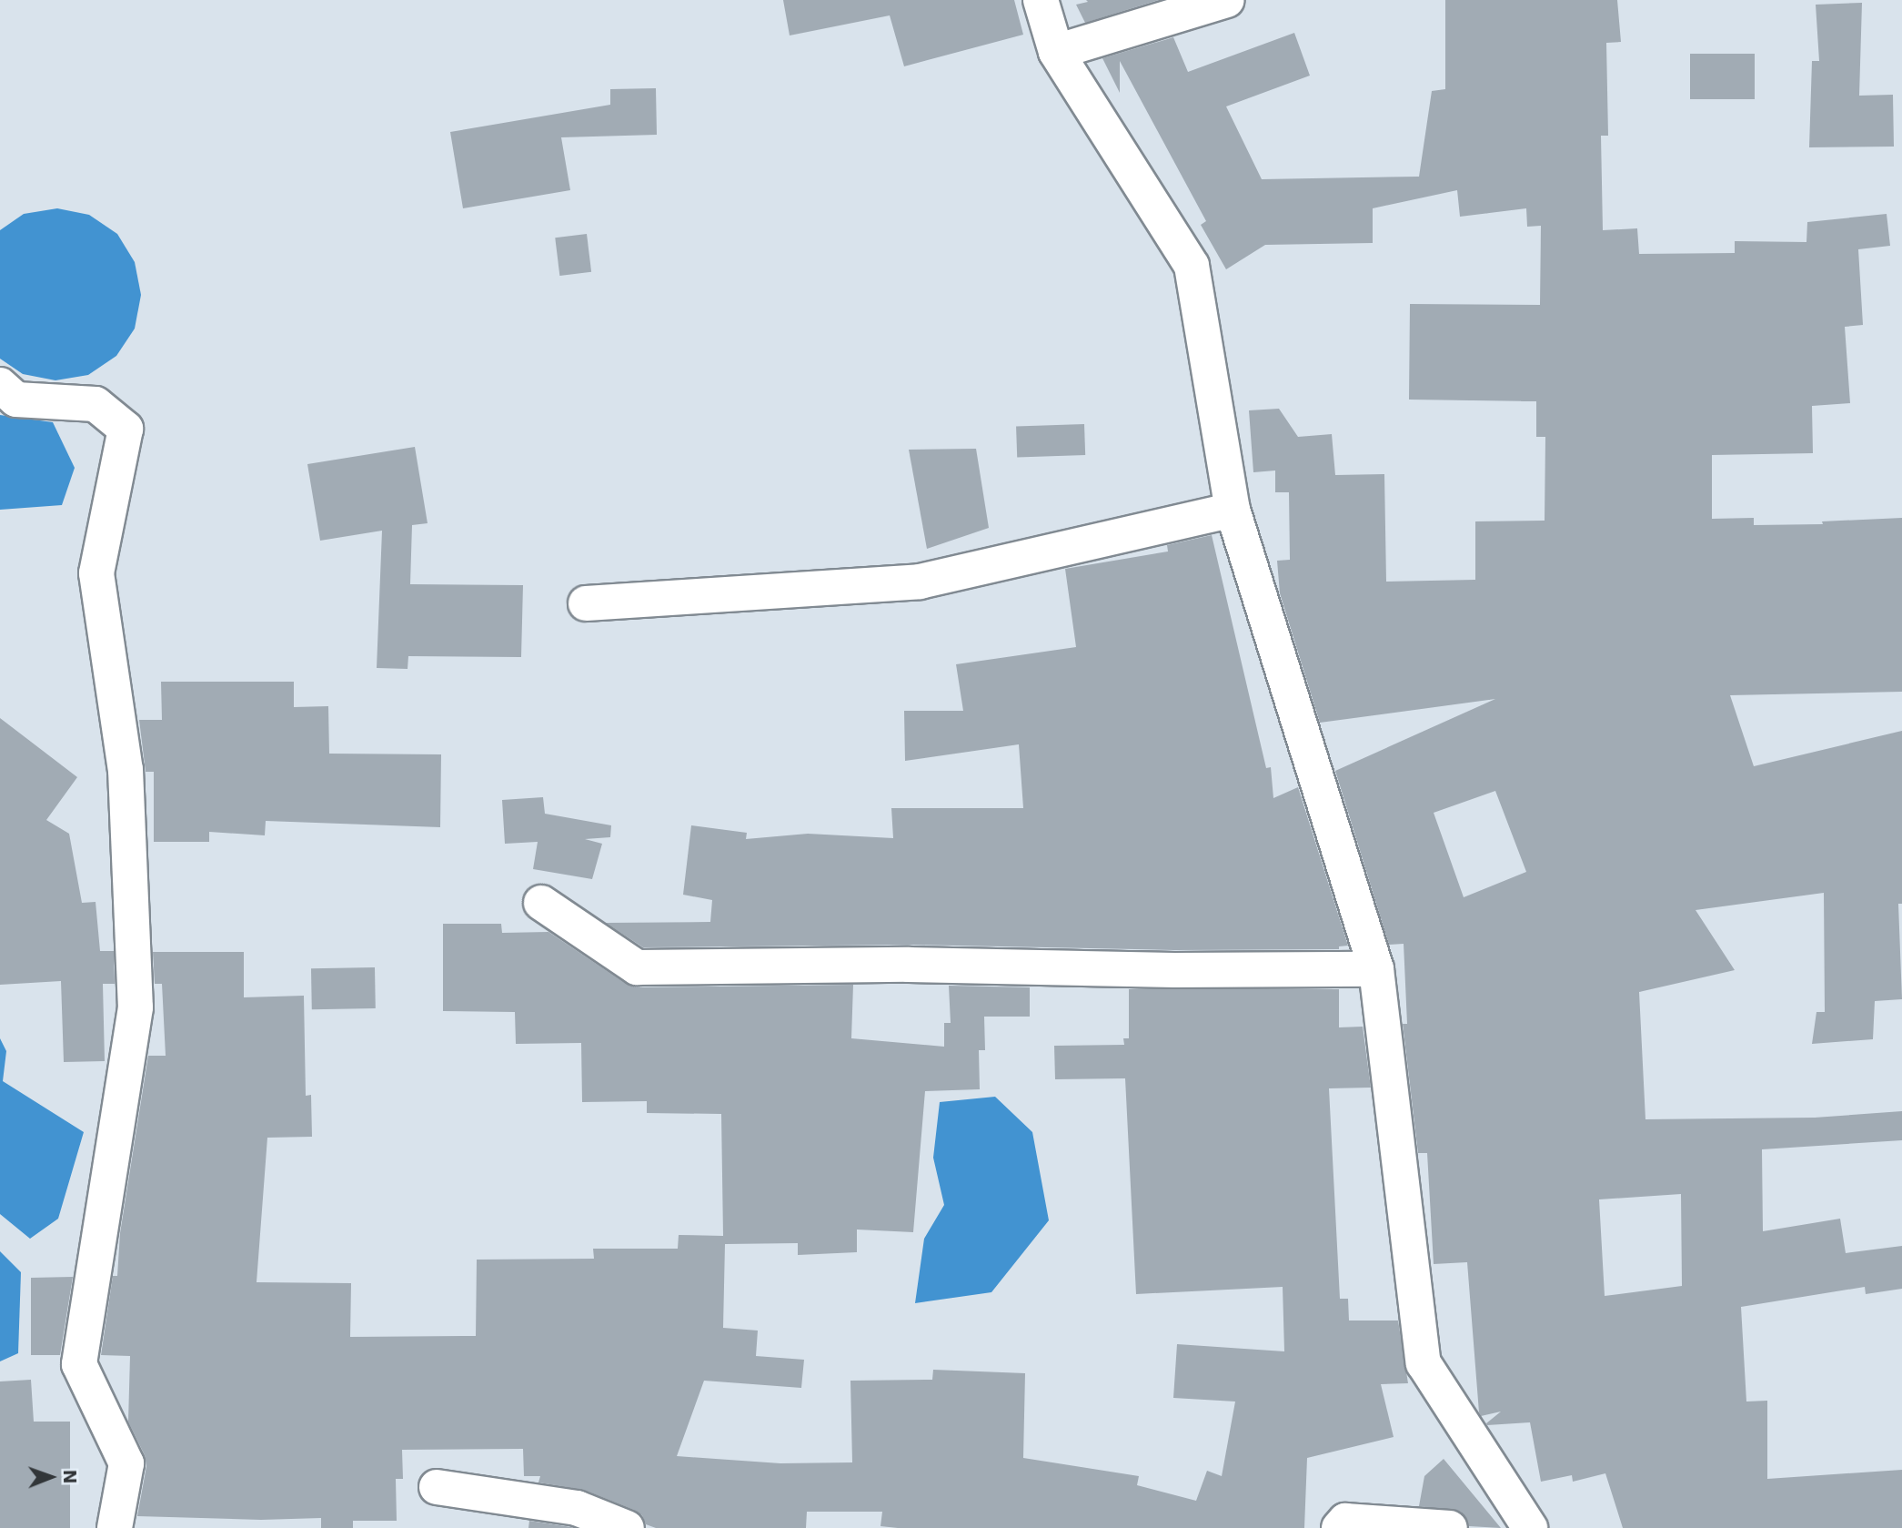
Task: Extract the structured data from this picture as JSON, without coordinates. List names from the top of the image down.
{
  "north": "right"
}
